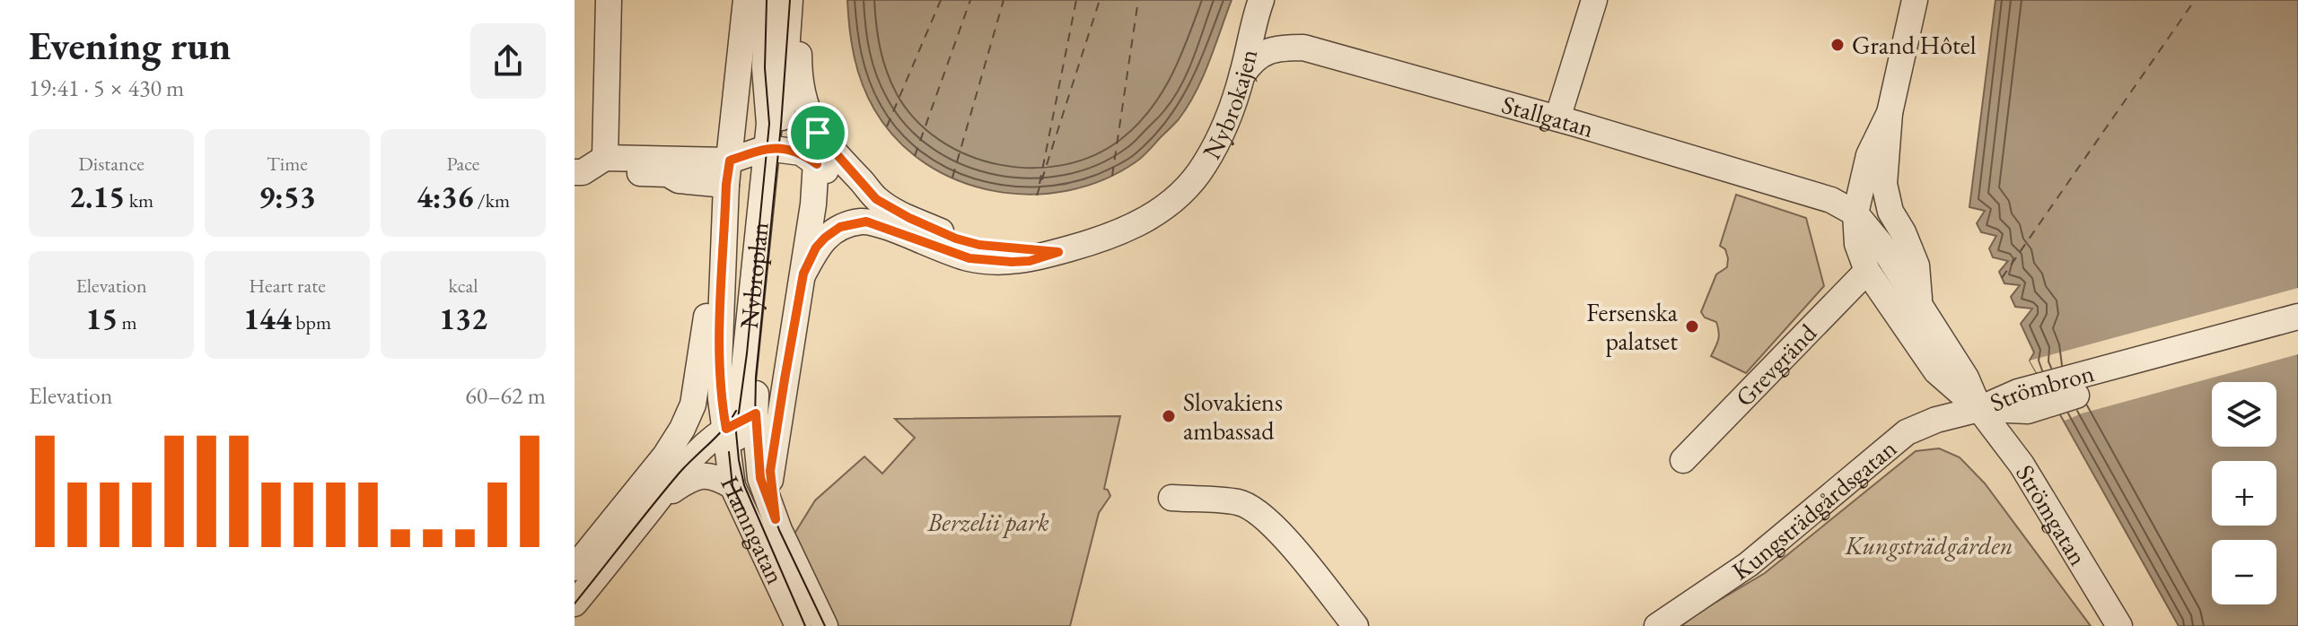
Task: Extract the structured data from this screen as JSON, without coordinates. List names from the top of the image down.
{
  "streets": {
    "street": [
      "Nybrokajen",
      "Stallgatan",
      "Nybroplan",
      "Grevgränd",
      "Strömbron",
      "Kungsträdgårdsgatan",
      "Strömgatan",
      "Hamngatan"
    ]
  },
  "crossings": [
    ["Nybrokajen", "Stallgatan"],
    ["Nybrokajen", "Nybroplan"],
    ["Nybroplan", "Hamngatan"],
    ["Strömbron", "Kungsträdgårdsgatan"],
    ["Strömbron", "Strömgatan"],
    ["Kungsträdgårdsgatan", "Strömgatan"]
  ],
  "parks": ["Berzelii park", "Kungsträdgården"],
  "places": ["Grand Hôtel", "Fersenska palatset", "Slovakiens ambassad"],
  "page": {
    "heading": ["Evening run", "19:41 · 5 × 430 m"],
    "stats": [
      ["Distance", "2.15 km"],
      ["Time", "9:53"],
      ["Pace", "4:36 /km"],
      ["Elevation", "15 m"],
      ["Heart rate", "144 bpm"],
      ["kcal", "132"]
    ],
    "chart": ["Elevation", "60–62 m"],
    "map_buttons": ["+", "−"]
  }
}
